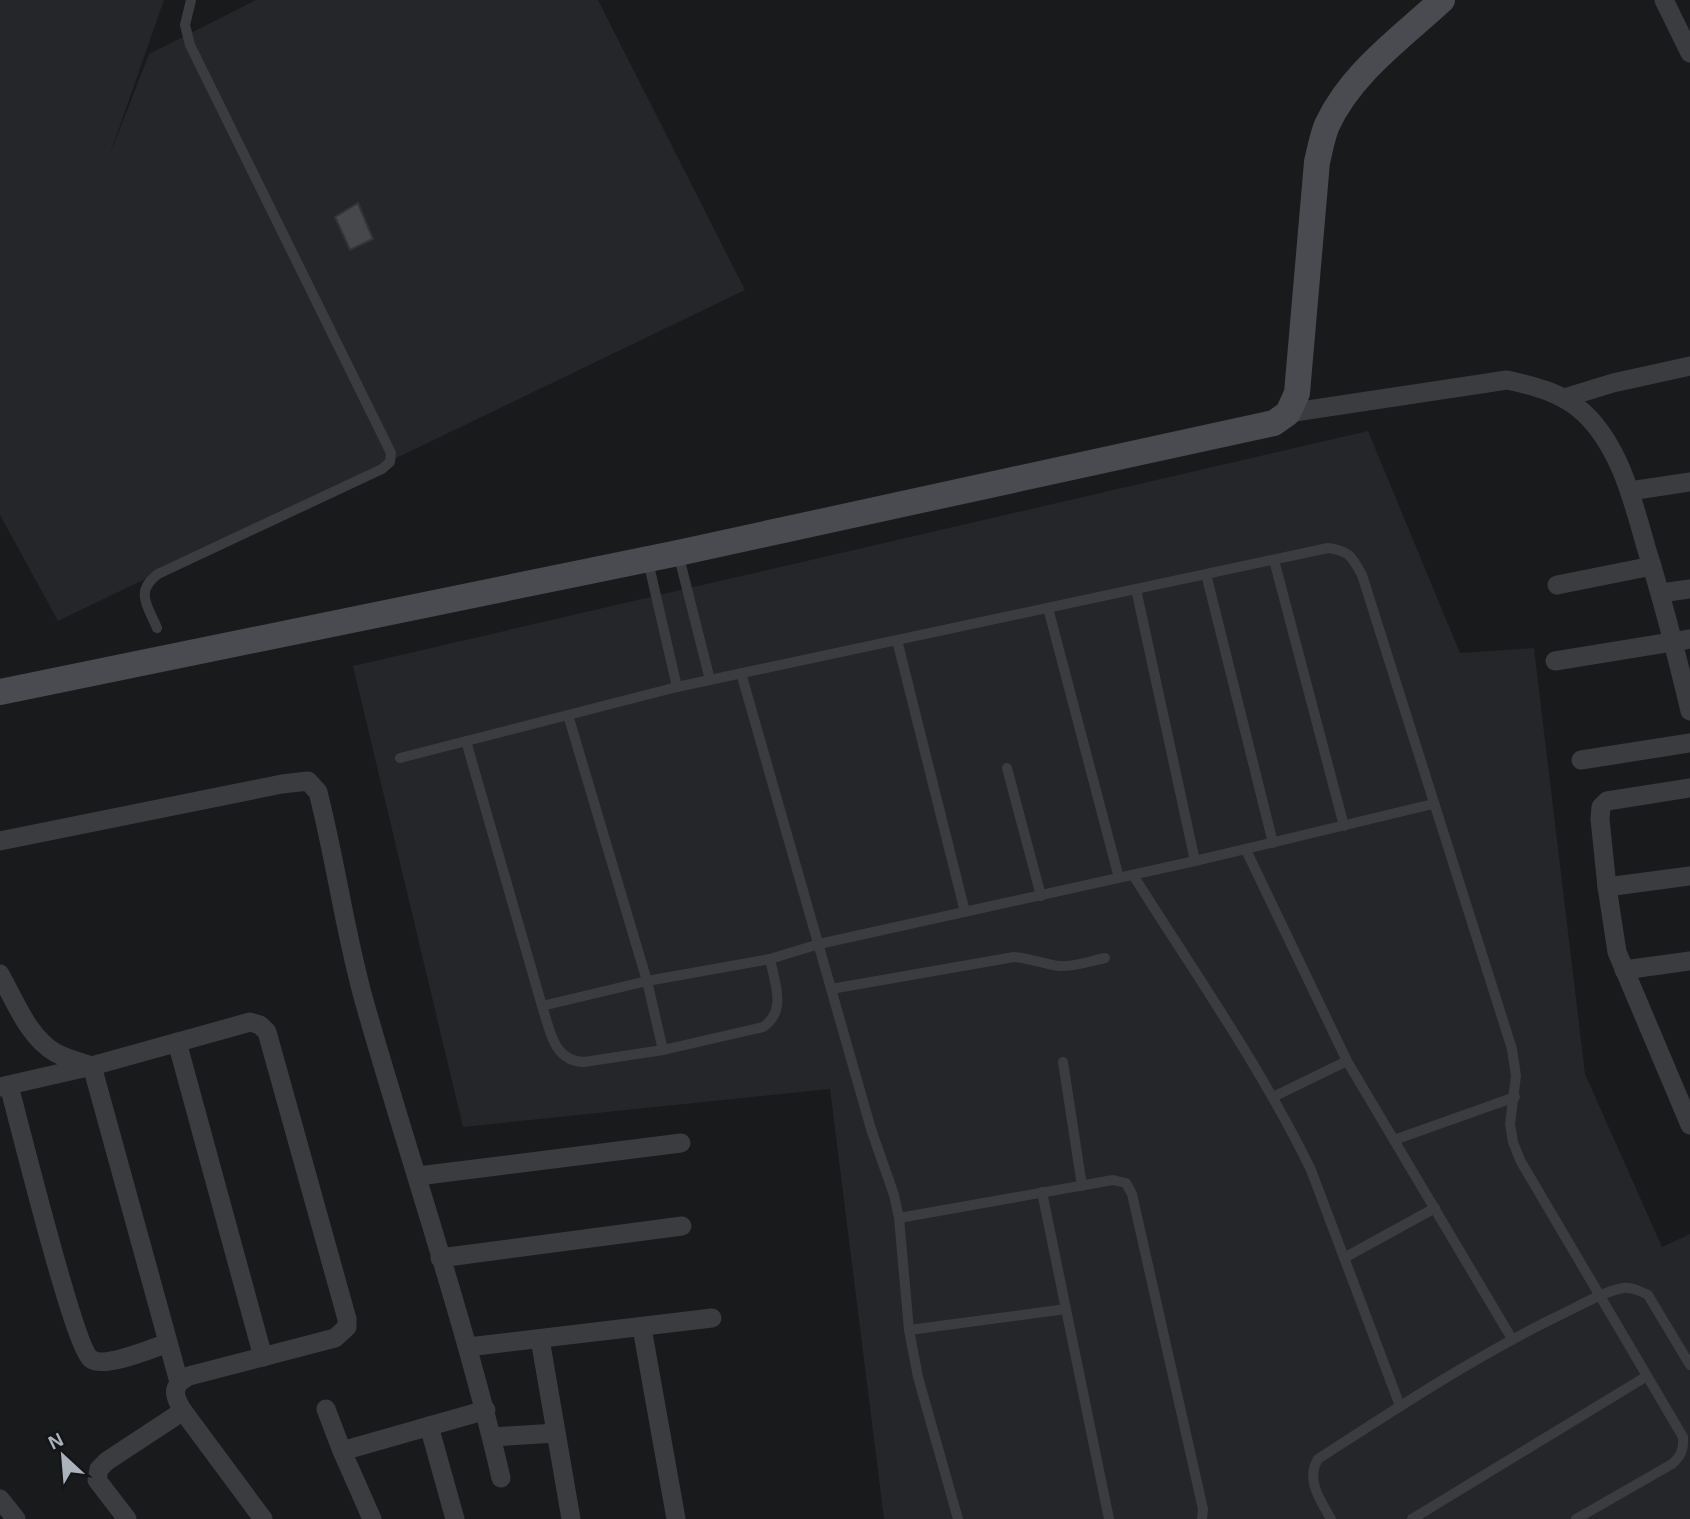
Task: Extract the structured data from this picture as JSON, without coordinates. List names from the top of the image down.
{
  "north": "top left"
}
